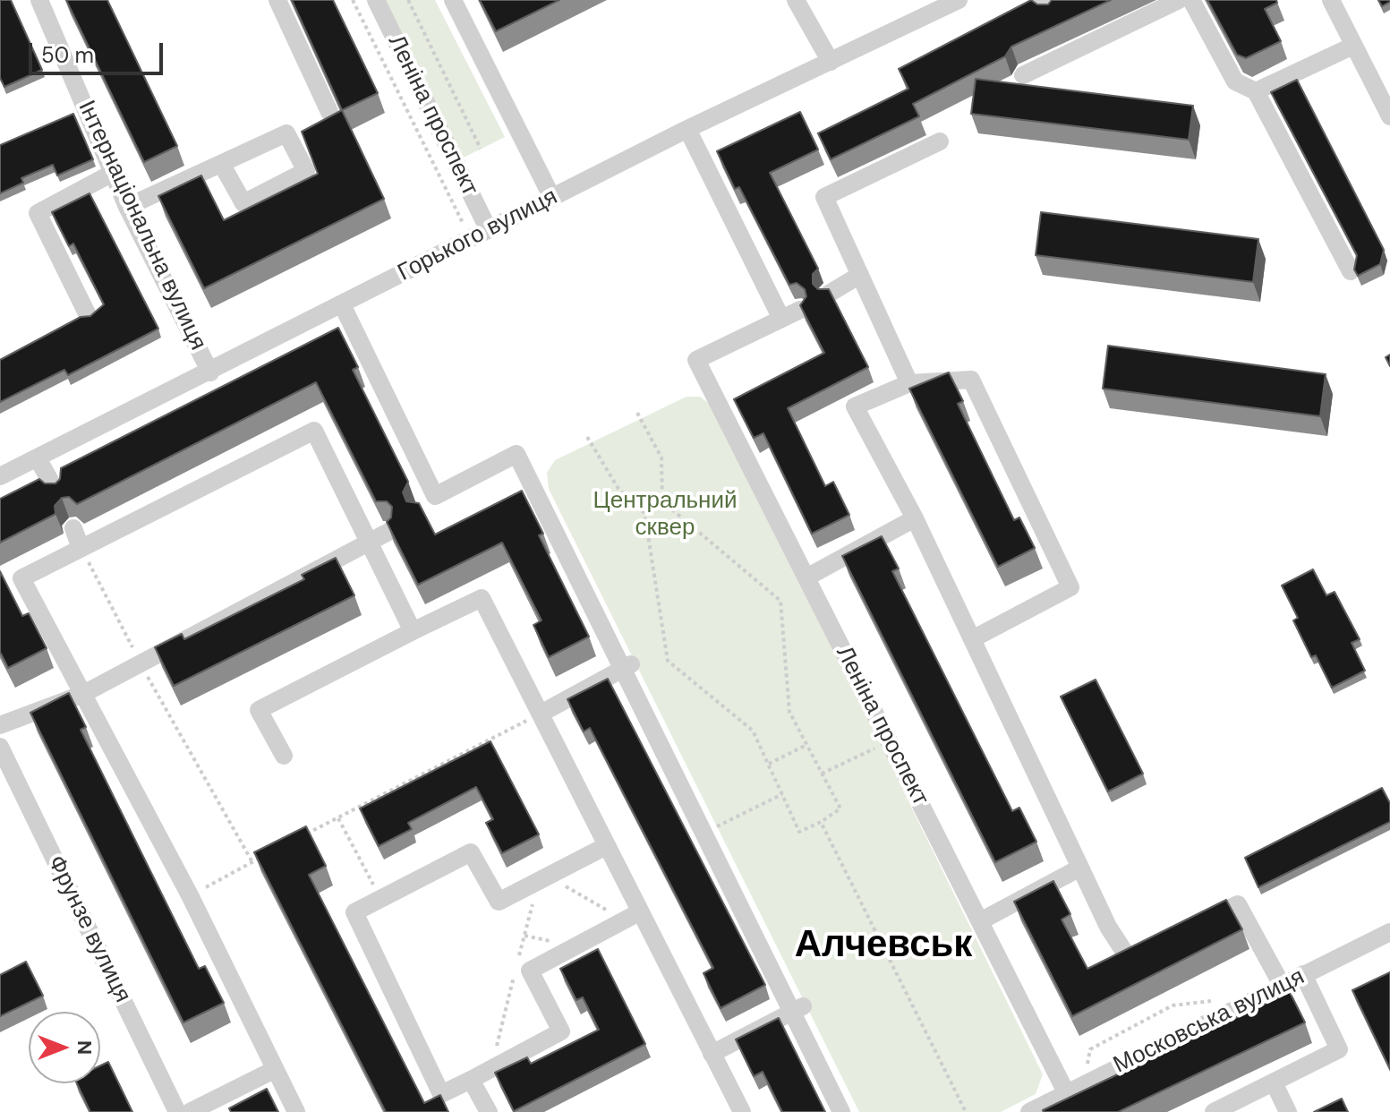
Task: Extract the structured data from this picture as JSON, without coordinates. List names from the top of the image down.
{
  "streets": {
    "street": [
      "Леніна проспект",
      "Інтернаціональна вулиця",
      "Горького вулиця",
      "Фрунзе вулиця",
      "Московська вулиця"
    ]
  },
  "crossings": [
    ["Леніна проспект", "Горького вулиця"],
    ["Леніна проспект", "Московська вулиця"],
    ["Інтернаціональна вулиця", "Горького вулиця"]
  ],
  "districts": ["Алчевськ"],
  "parks": ["Центральний сквер"],
  "scale_bar": "50 m",
  "north": "right"
}
